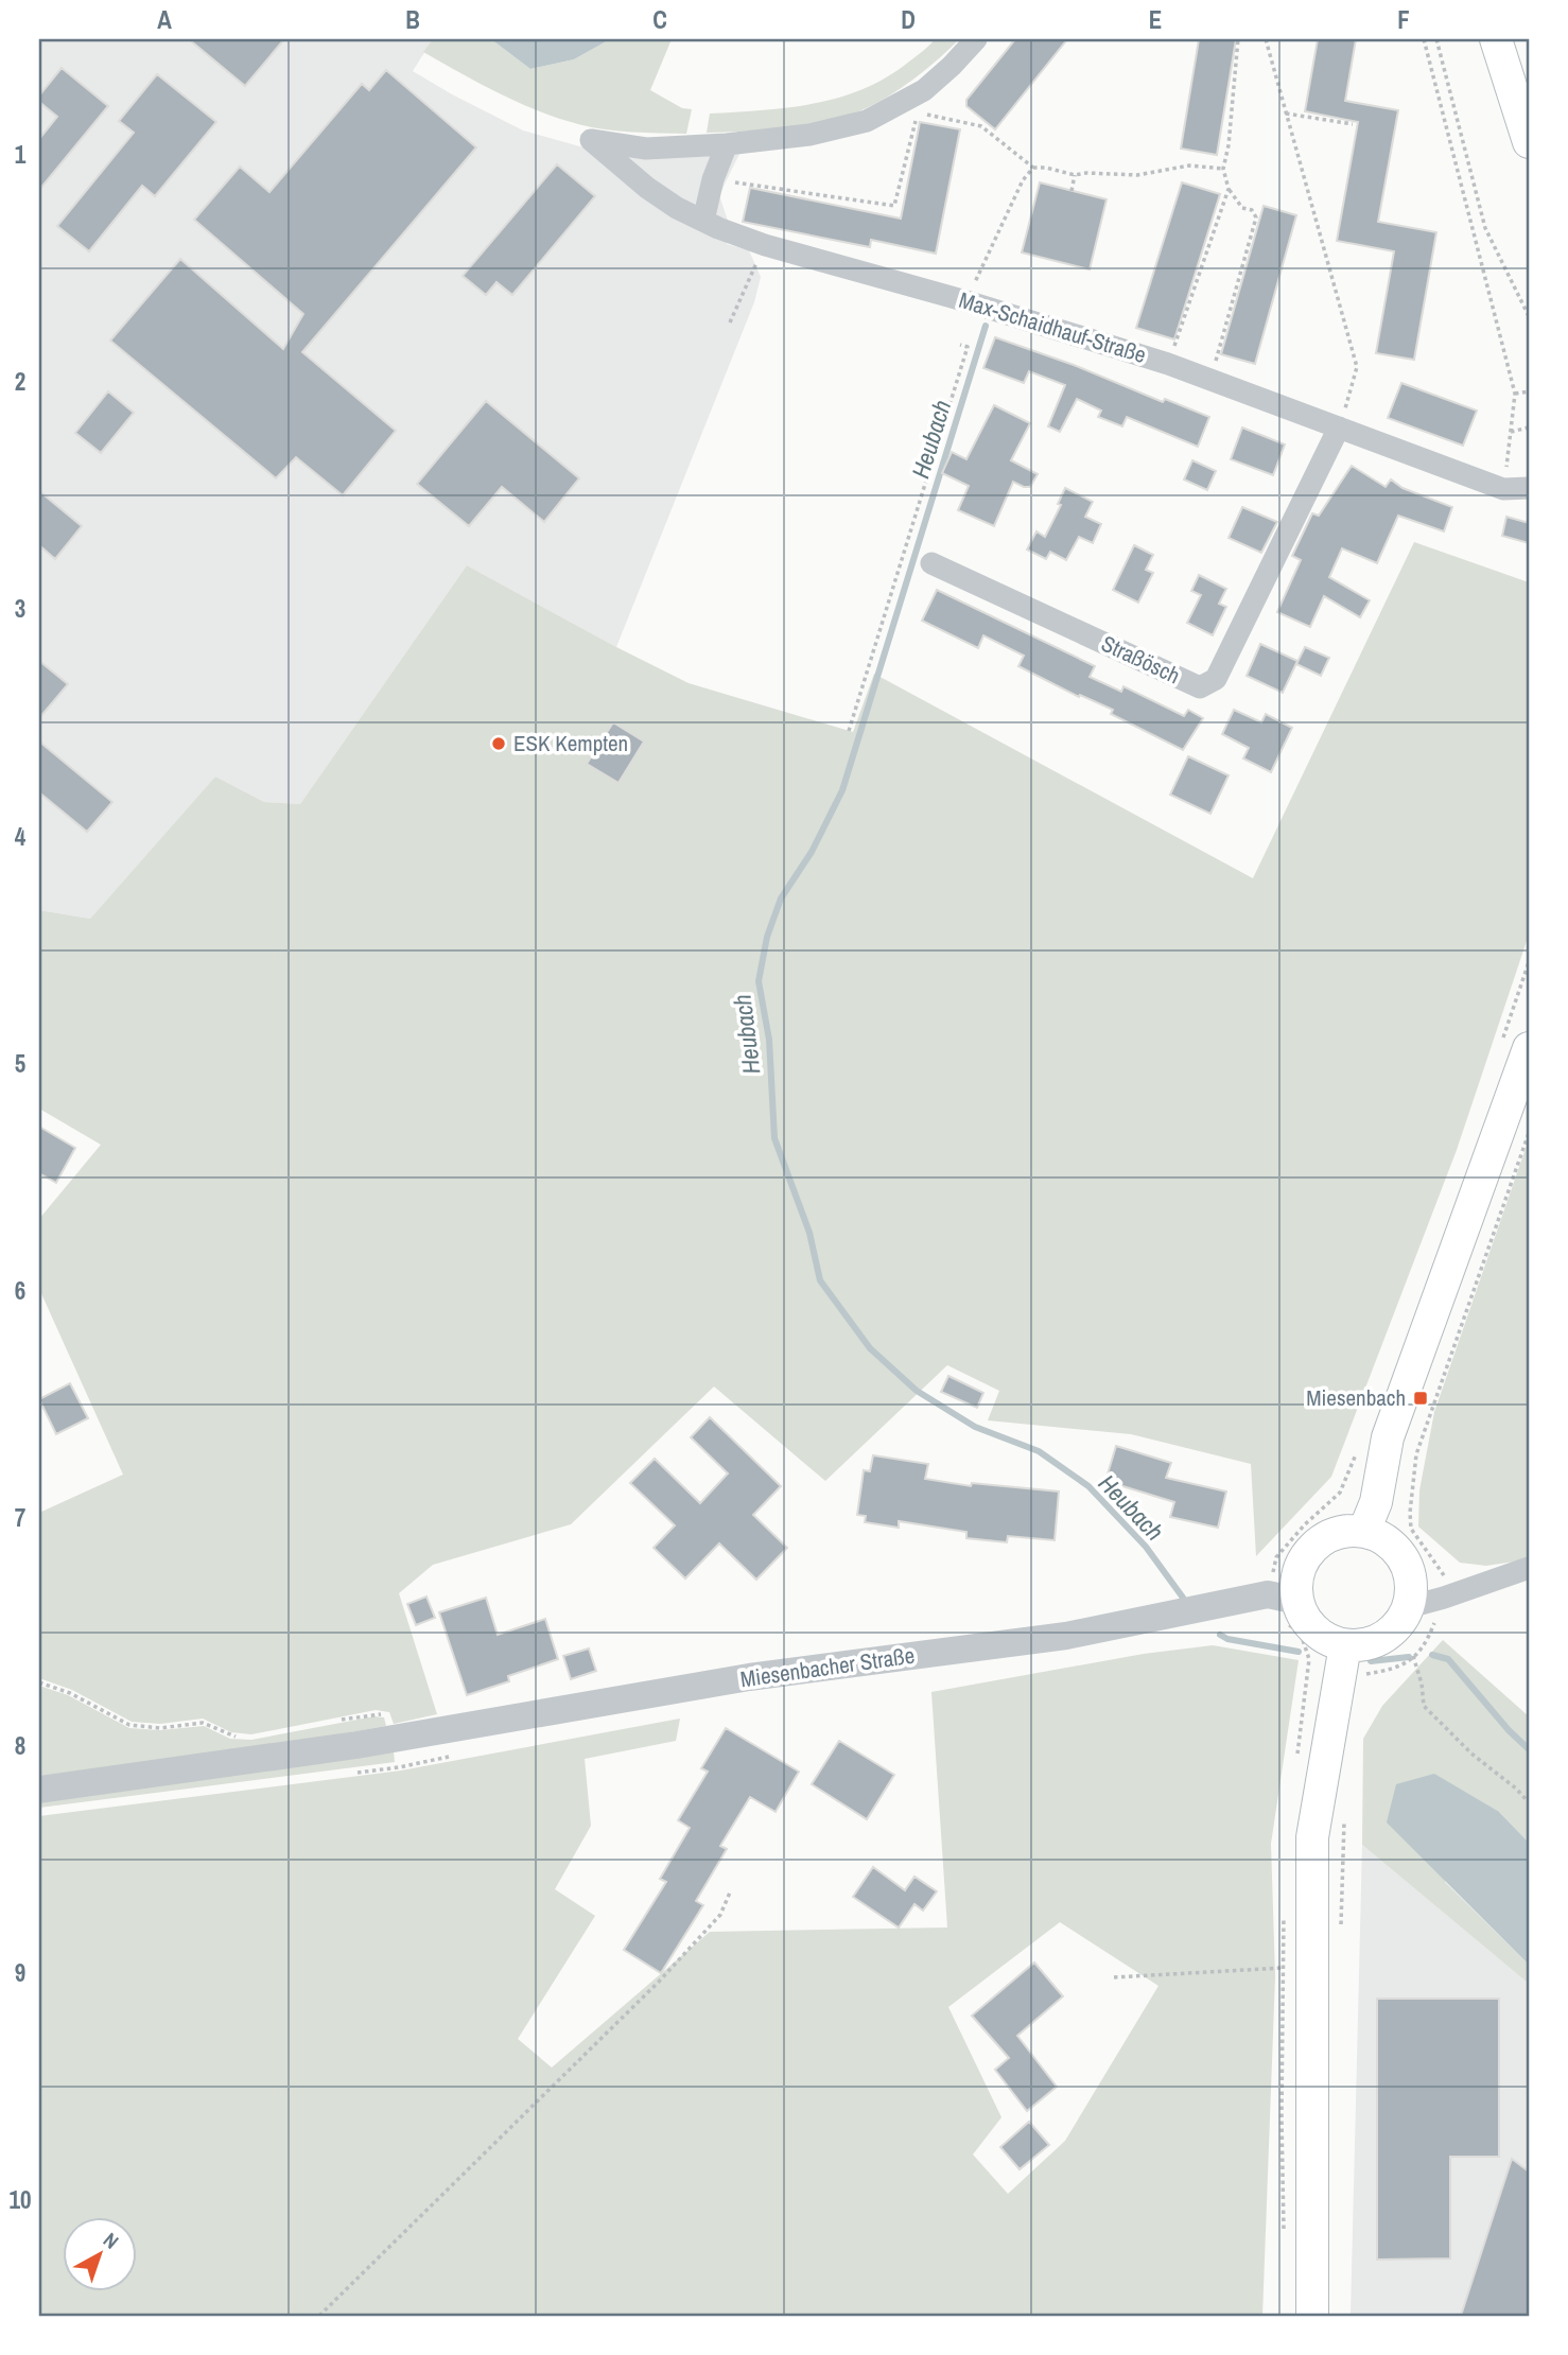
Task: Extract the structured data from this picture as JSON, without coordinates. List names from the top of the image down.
{
  "streets": {
    "street": ["Max-Schaidhauf-Straße", "Straßösch", "Miesenbacher Straße"]
  },
  "crossings": [
    ["Max-Schaidhauf-Straße", "Straßösch"]
  ],
  "water": ["Heubach"],
  "places": {
    "other": ["ESK Kempten"],
    "transit": ["Miesenbach"]
  },
  "north": "top right",
  "grid": {
    "columns": [
      "A",
      "B",
      "C",
      "D",
      "E",
      "F"
    ],
    "rows": [
      "1",
      "2",
      "3",
      "4",
      "5",
      "6",
      "7",
      "8",
      "9",
      "10"
    ]
  }
}
